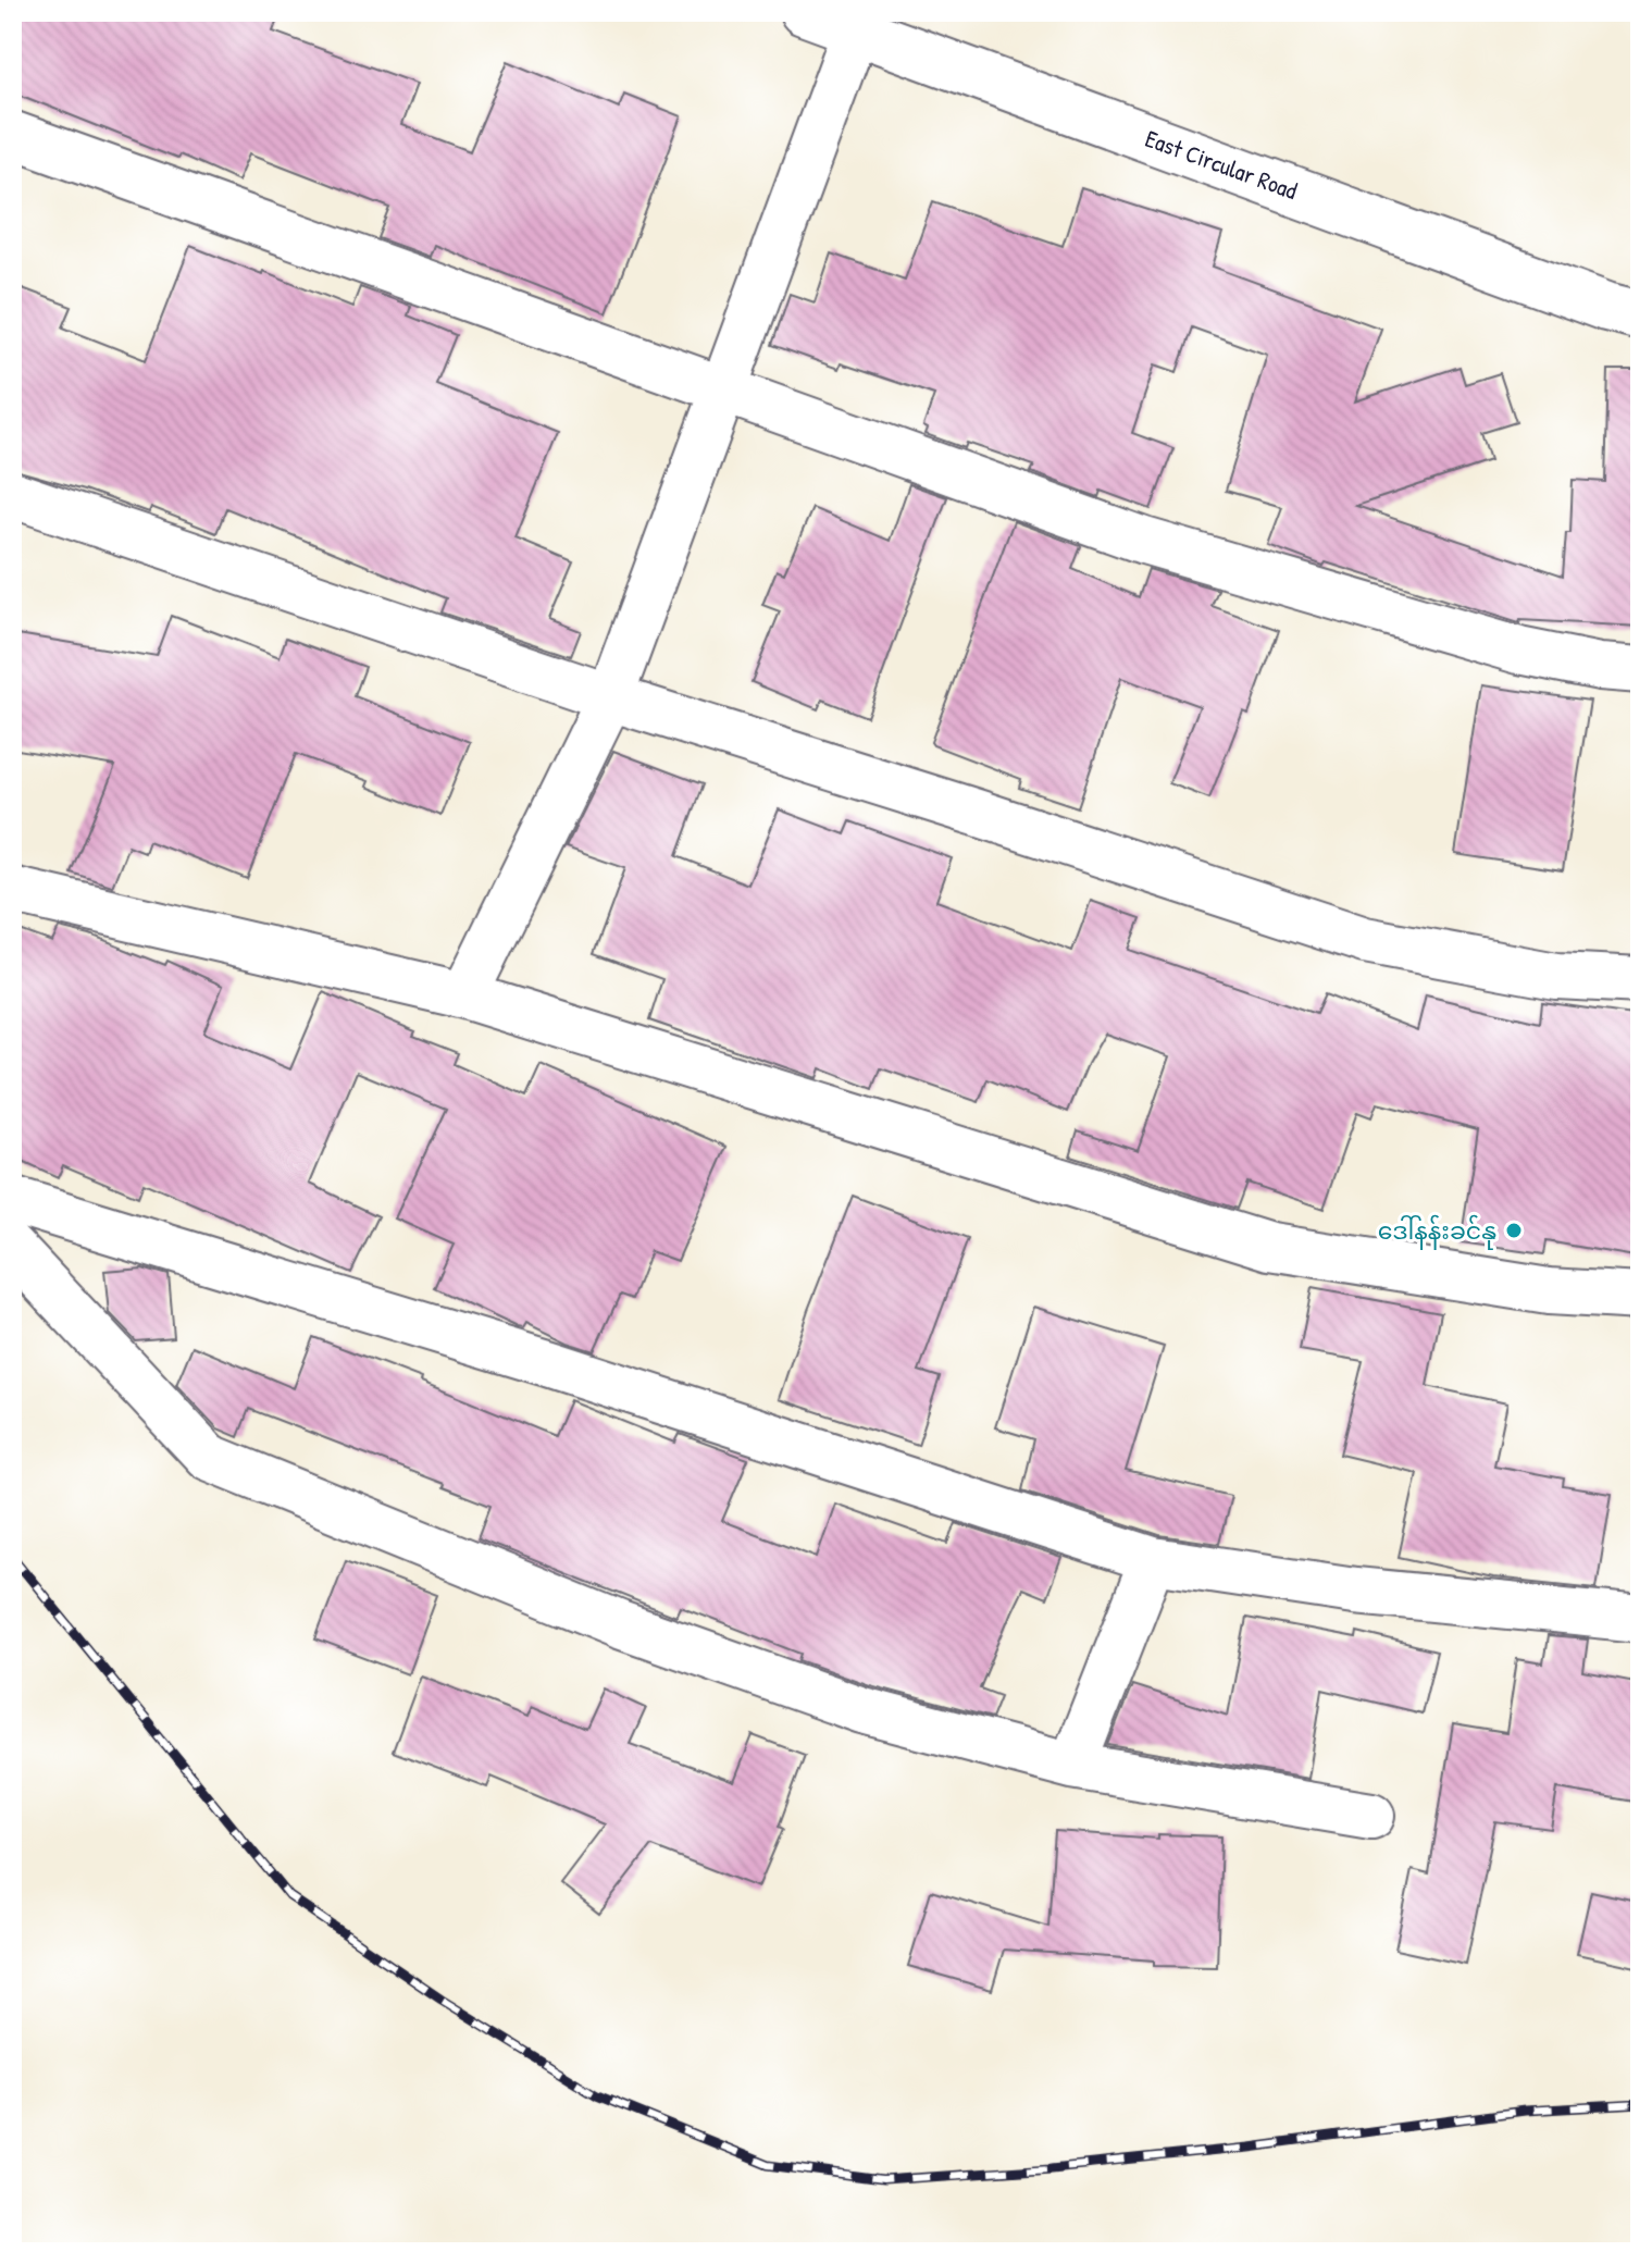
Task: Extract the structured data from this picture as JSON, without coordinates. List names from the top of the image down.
{
  "streets": {
    "street": ["East Circular Road"]
  },
  "places": ["ဒေါ်နန်းခင်နု"]
}
